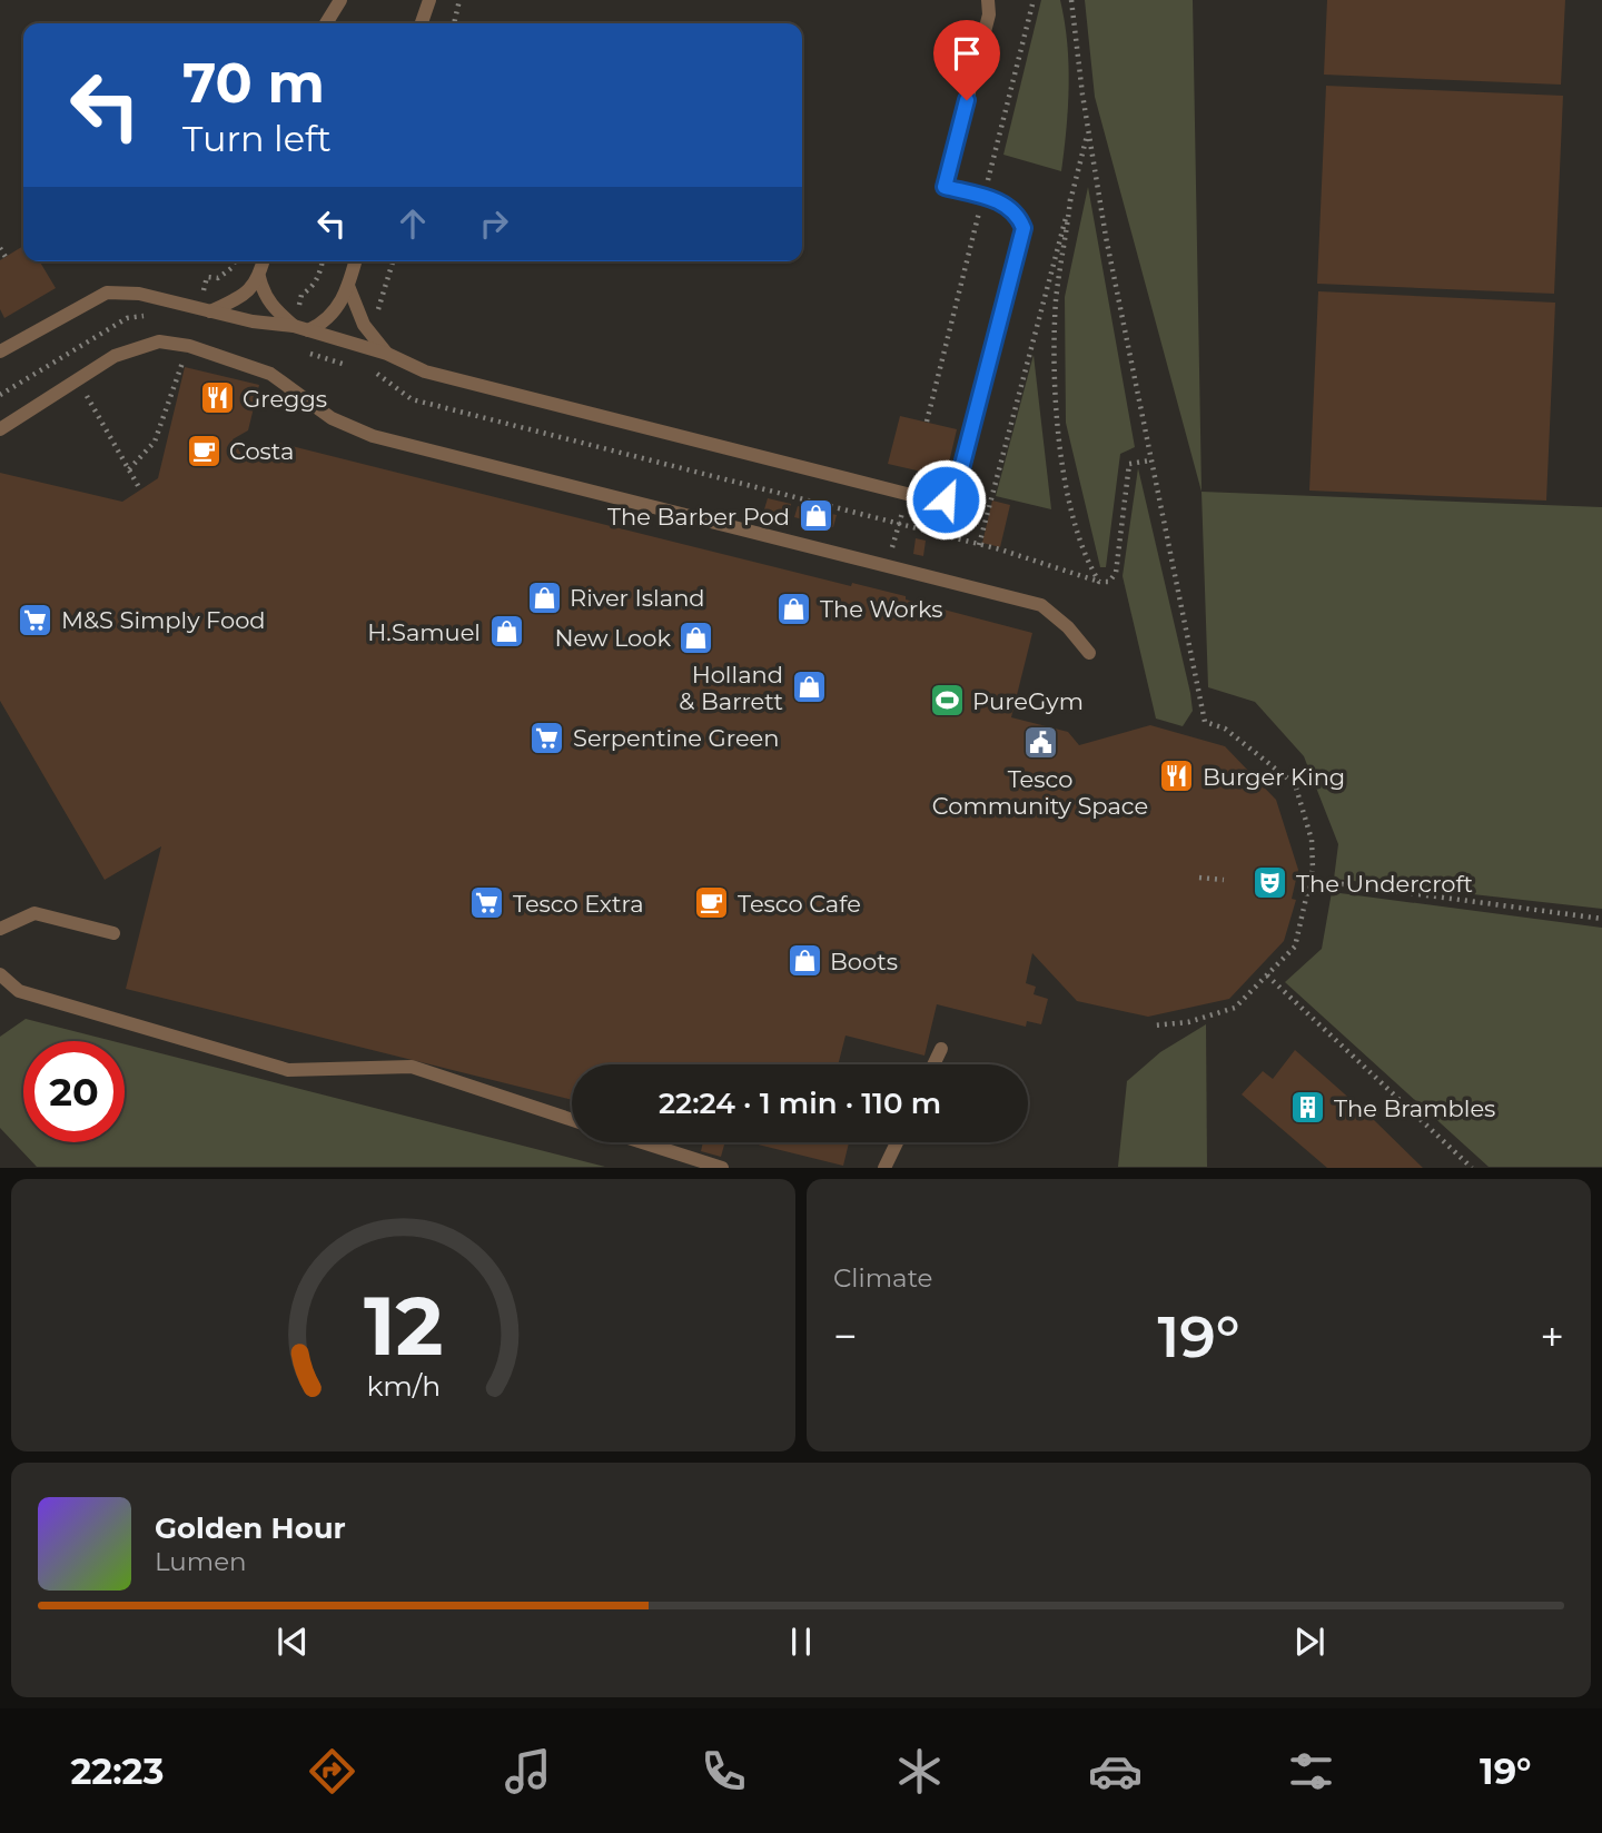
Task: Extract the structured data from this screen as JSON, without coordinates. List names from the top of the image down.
{
  "places": {
    "restaurant": ["Greggs", "Burger King"],
    "cafe": ["Costa", "Tesco Cafe"],
    "shop": [
      "The Barber Pod",
      "River Island",
      "The Works",
      "H.Samuel",
      "New Look",
      "Holland & Barrett",
      "Boots"
    ],
    "supermarket": ["M&S Simply Food", "Serpentine Green", "Tesco Extra"],
    "sports": ["PureGym"],
    "public building": ["Tesco Community Space"],
    "theatre": ["The Undercroft"],
    "building": ["The Brambles"]
  },
  "page": {
    "turn": ["70 m", "Turn left"],
    "limit": "20",
    "trip": "22:24 · 1 min · 110 m",
    "tile": "Climate",
    "heat": ["−", "19°", "+"],
    "song": ["Golden Hour", "Lumen"],
    "tabs": ["22:23", "19°"],
    "gauge": ["12", "km/h"]
  }
}
